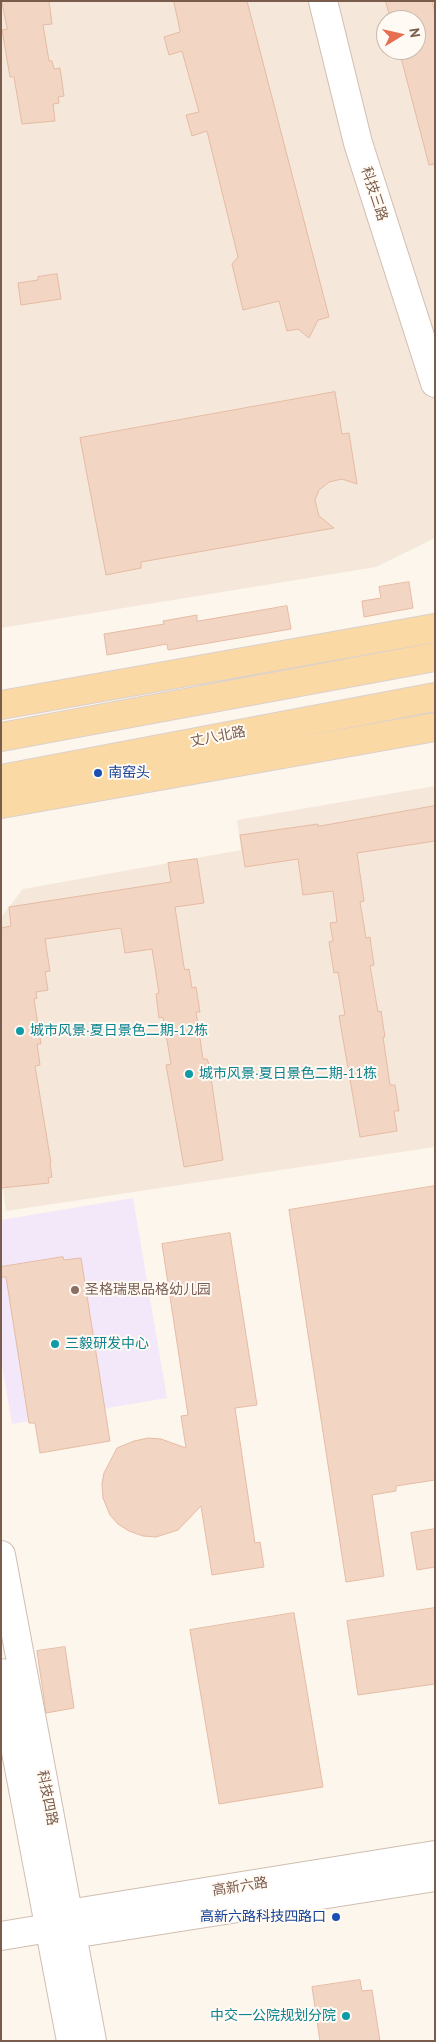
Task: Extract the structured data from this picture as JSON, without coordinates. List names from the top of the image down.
{
  "streets": {
    "main road": ["丈八北路"],
    "street": ["科技三路", "科技四路", "高新六路"]
  },
  "crossings": [
    ["科技四路", "高新六路"]
  ],
  "places": [
    "南窑头",
    "城市风景·夏日景色二期-12栋",
    "城市风景·夏日景色二期-11栋",
    "圣格瑞思品格幼儿园",
    "三毅研发中心",
    "高新六路科技四路口",
    "中交一公院规划分院"
  ],
  "north": "right"
}
